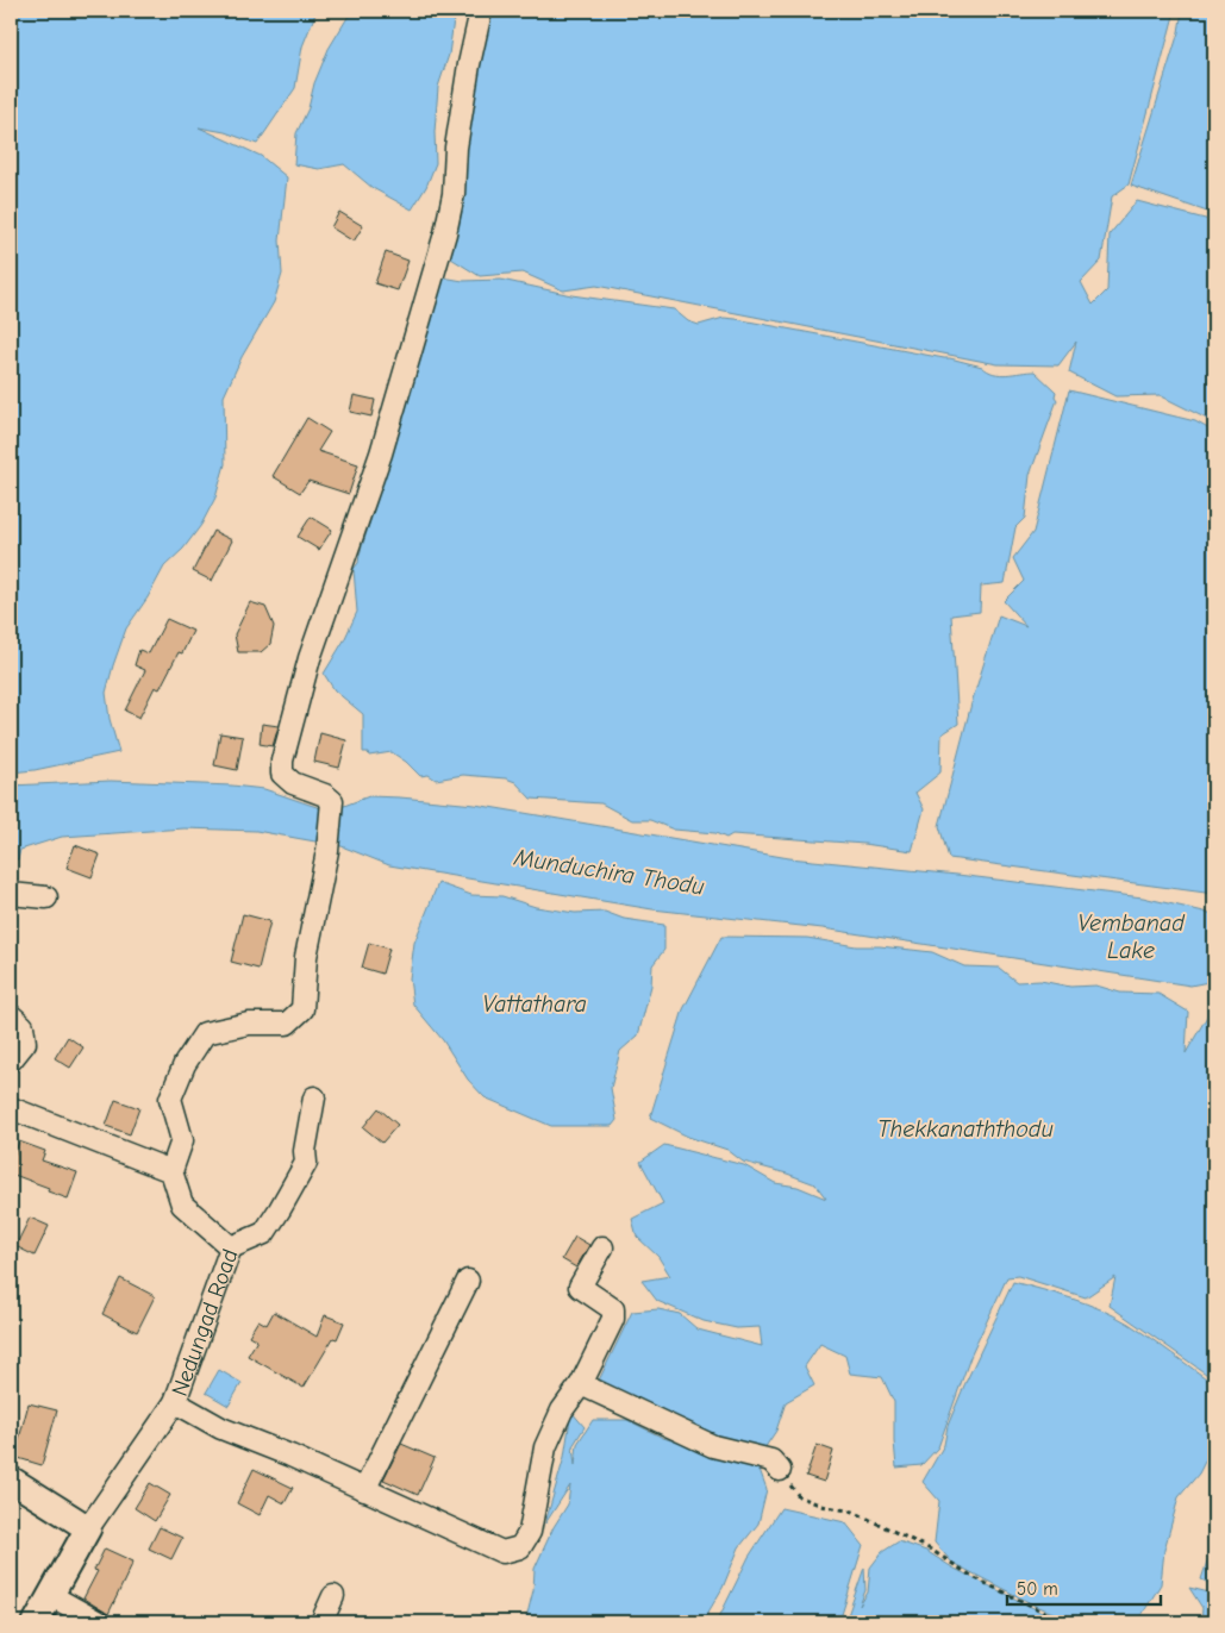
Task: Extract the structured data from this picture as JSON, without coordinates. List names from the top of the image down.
{
  "streets": {
    "main road": ["Nedungad Road"]
  },
  "water": [
    "Munduchira Thodu",
    "Vembanad Lake",
    "Vattathara",
    "Thekkanaththodu"
  ],
  "scale_bar": "50 m"
}
